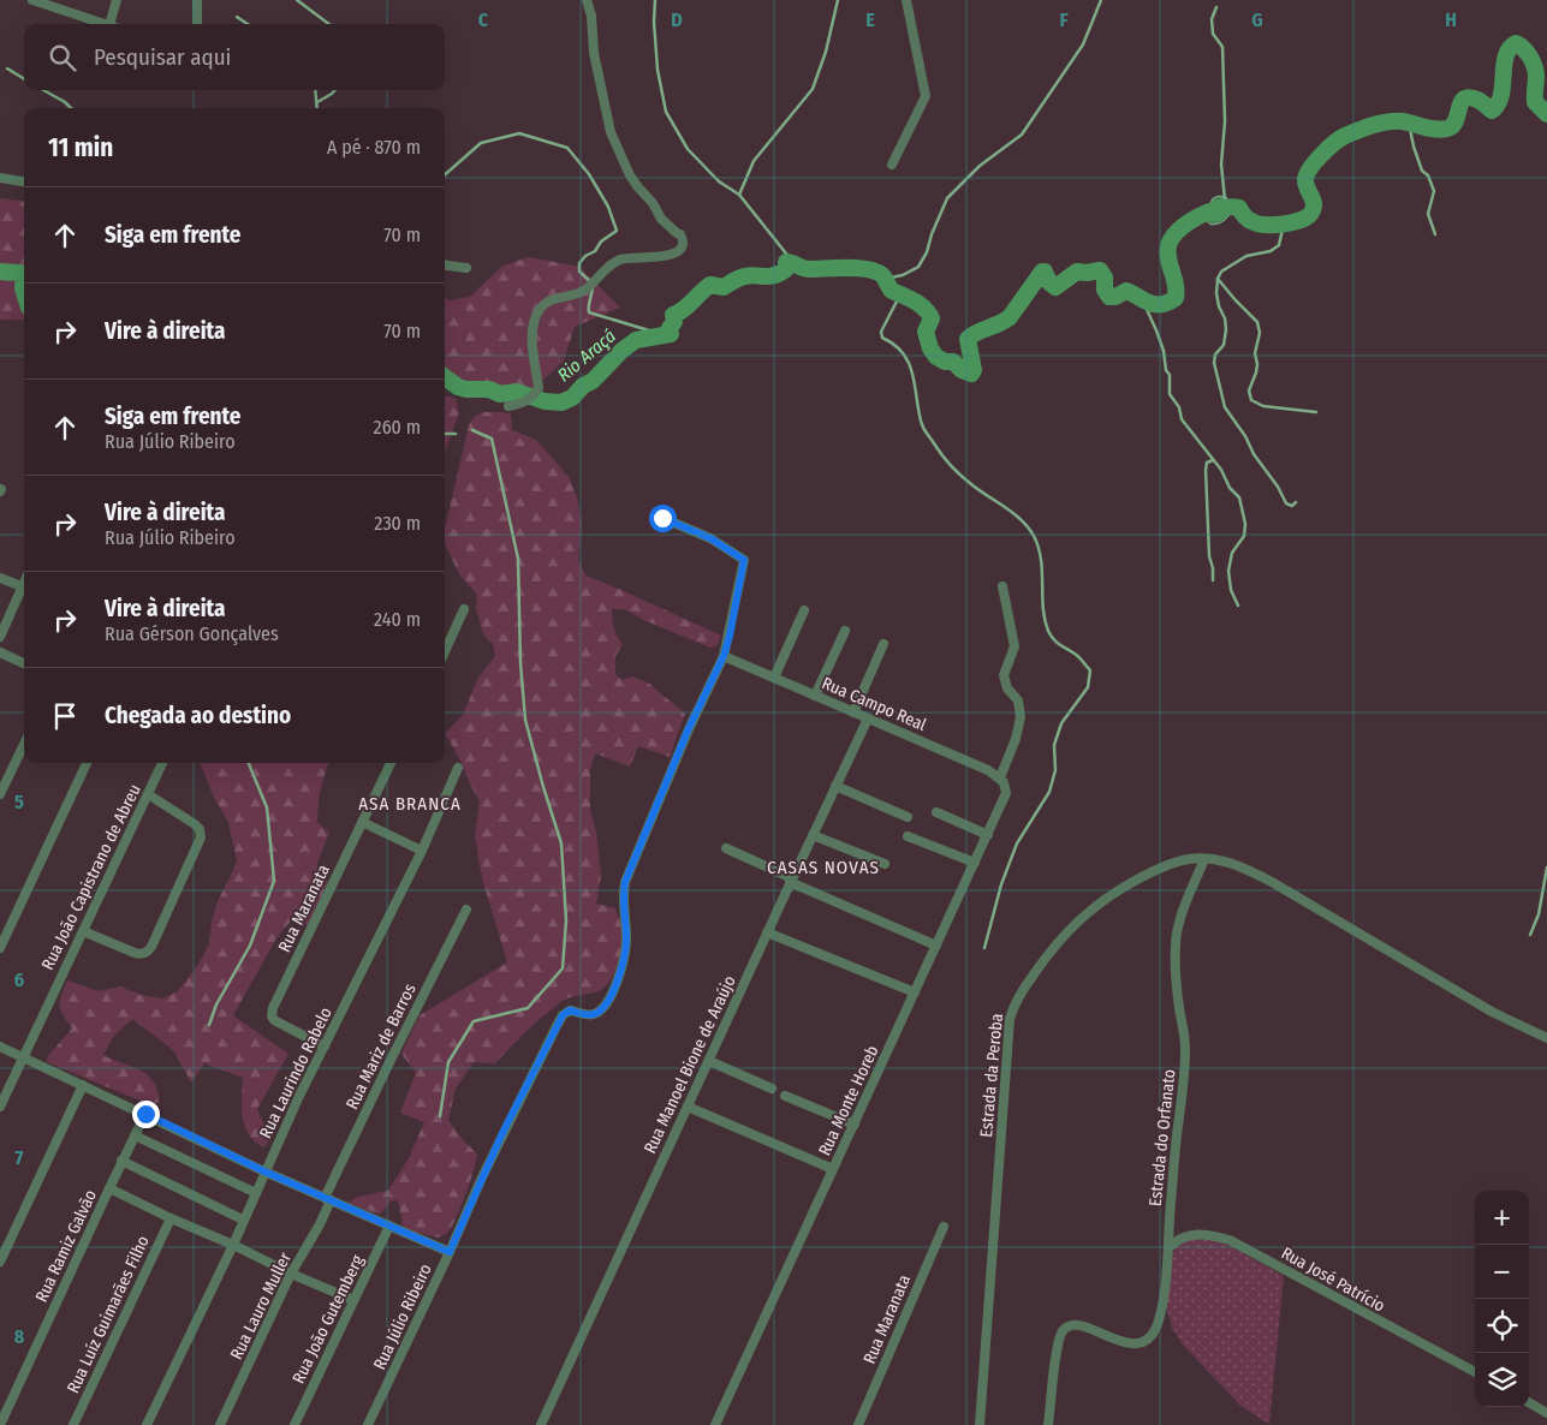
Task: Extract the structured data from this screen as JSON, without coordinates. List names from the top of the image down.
{
  "streets": {
    "street": [
      "Rua Campo Real",
      "Rua João Capistrano de Abreu",
      "Rua Maranata",
      "Rua Mariz de Barros",
      "Rua Manoel Bione de Araújo",
      "Rua Laurindo Rabelo",
      "Estrada da Peroba",
      "Rua Monte Horeb",
      "Estrada do Orfanato",
      "Rua Ramiz Galvão",
      "Rua José Patrício",
      "Rua Lauro Muller",
      "Rua Luíz Guimarães Filho",
      "Rua Júlio Ribeiro",
      "Rua João Gutemberg"
    ]
  },
  "crossings": [
    ["Rua Campo Real", "Rua Manoel Bione de Araújo"],
    ["Rua Campo Real", "Rua Monte Horeb"],
    ["Rua Campo Real", "Rua Júlio Ribeiro"],
    ["Rua Maranata", "Rua Laurindo Rabelo"],
    ["Rua Mariz de Barros", "Rua Lauro Muller"],
    ["Estrada da Peroba", "Estrada do Orfanato"],
    ["Estrada do Orfanato", "Rua José Patrício"]
  ],
  "districts": ["ASA BRANCA", "CASAS NOVAS"],
  "water": ["Rio Araçá"],
  "page": {
    "search": "Pesquisar aqui",
    "heading": ["11 min", "A pé · 870 m"],
    "list": [
      ["Siga em frente", "70 m"],
      ["Vire à direita", "70 m"],
      ["Siga em frente", "Rua Júlio Ribeiro", "260 m"],
      ["Vire à direita", "Rua Júlio Ribeiro", "230 m"],
      ["Vire à direita", "Rua Gérson Gonçalves", "240 m"],
      "Chegada ao destino"
    ],
    "map_buttons": ["+", "−"]
  },
  "grid": {
    "columns": [
      "C",
      "D",
      "E",
      "F",
      "G",
      "H"
    ],
    "rows": [
      "5",
      "6",
      "7",
      "8"
    ]
  }
}
